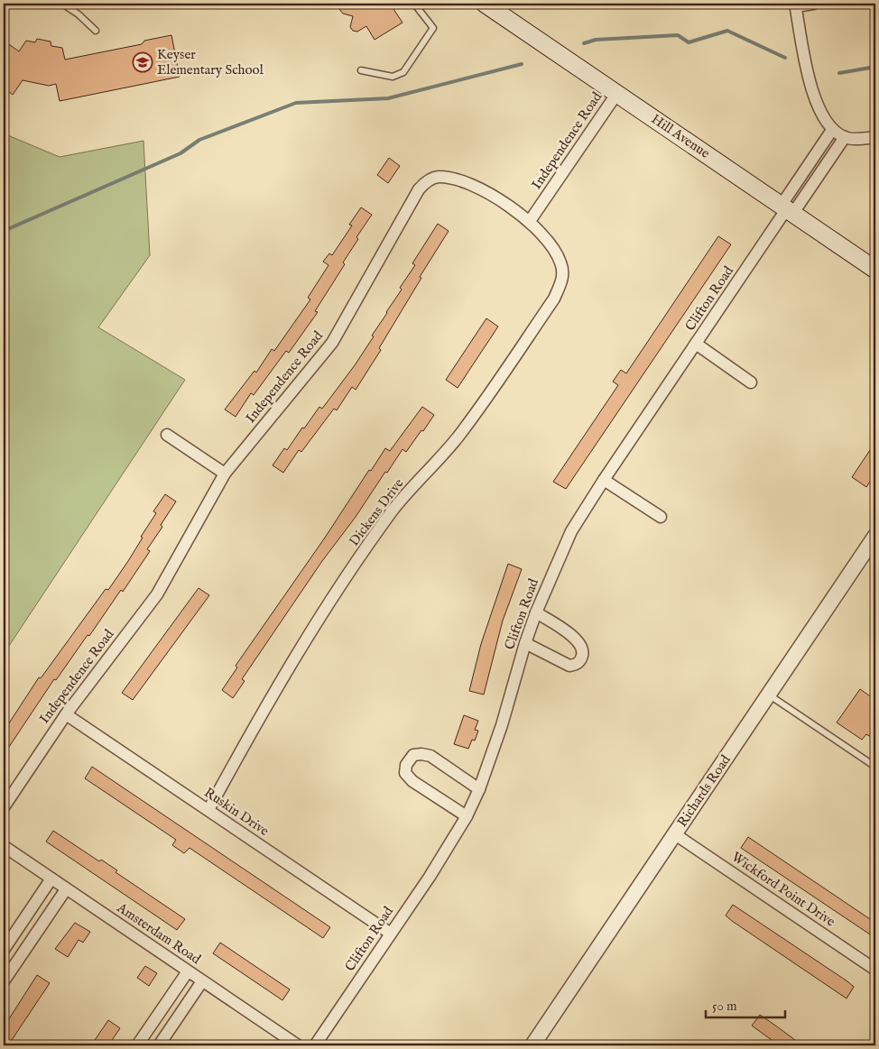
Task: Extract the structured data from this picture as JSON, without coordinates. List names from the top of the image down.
{
  "streets": {
    "main road": ["Hill Avenue"],
    "street": [
      "Independence Road",
      "Clifton Road",
      "Dickens Drive",
      "Richards Road",
      "Ruskin Drive",
      "Wickford Point Drive",
      "Amsterdam Road"
    ]
  },
  "crossings": [
    ["Hill Avenue", "Independence Road"],
    ["Hill Avenue", "Clifton Road"],
    ["Independence Road", "Dickens Drive"],
    ["Independence Road", "Ruskin Drive"],
    ["Clifton Road", "Ruskin Drive"],
    ["Dickens Drive", "Ruskin Drive"],
    ["Richards Road", "Wickford Point Drive"]
  ],
  "places": {
    "school or university": ["Keyser Elementary School"]
  },
  "scale_bar": "50 m"
}
